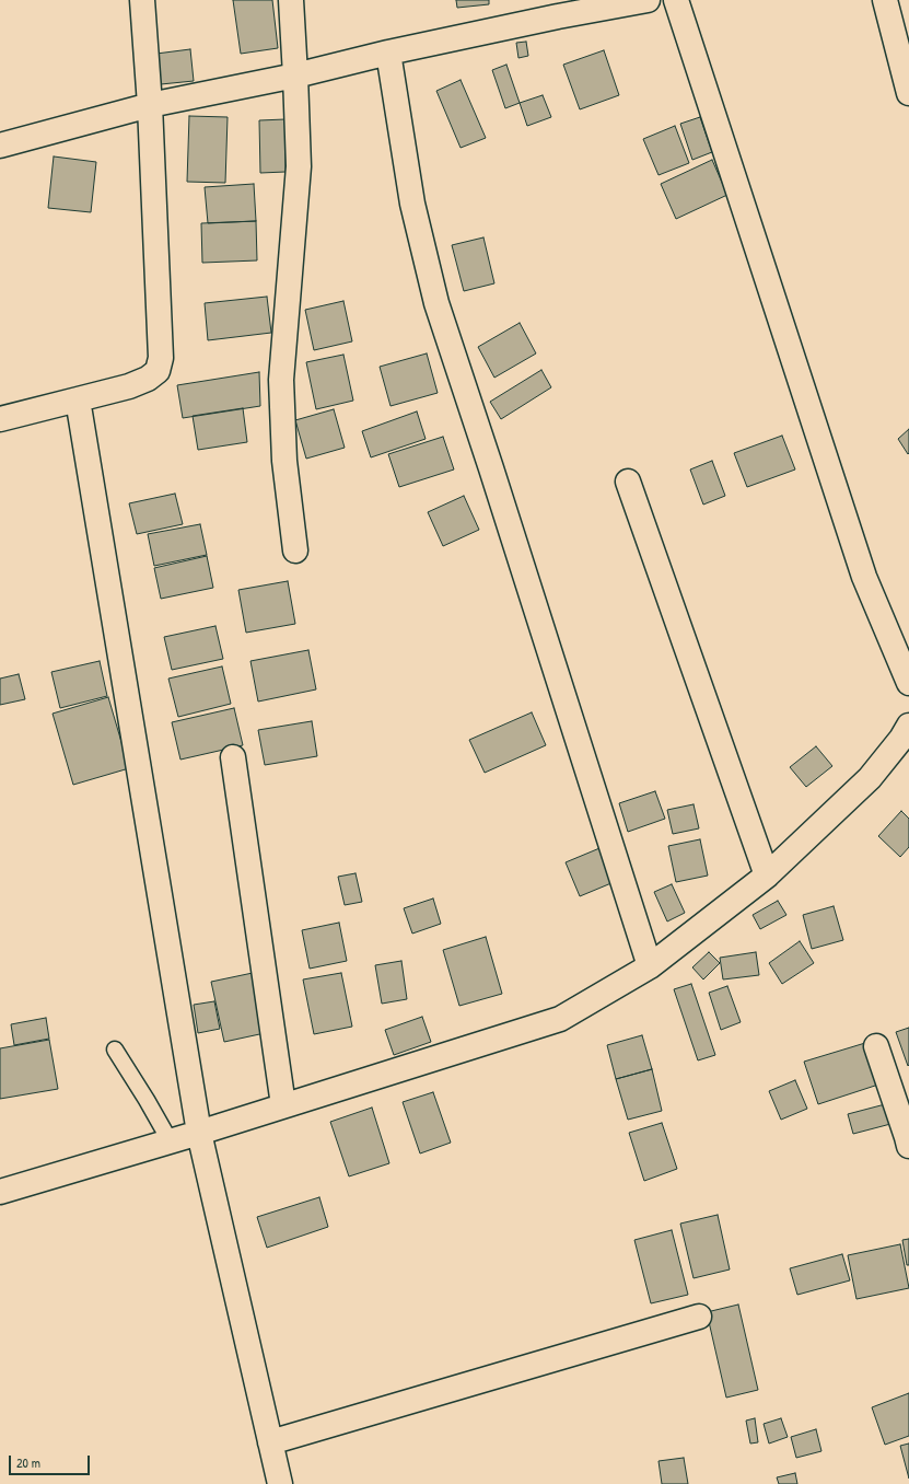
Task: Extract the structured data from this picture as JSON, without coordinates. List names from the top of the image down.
{
  "scale_bar": "20 m"
}
